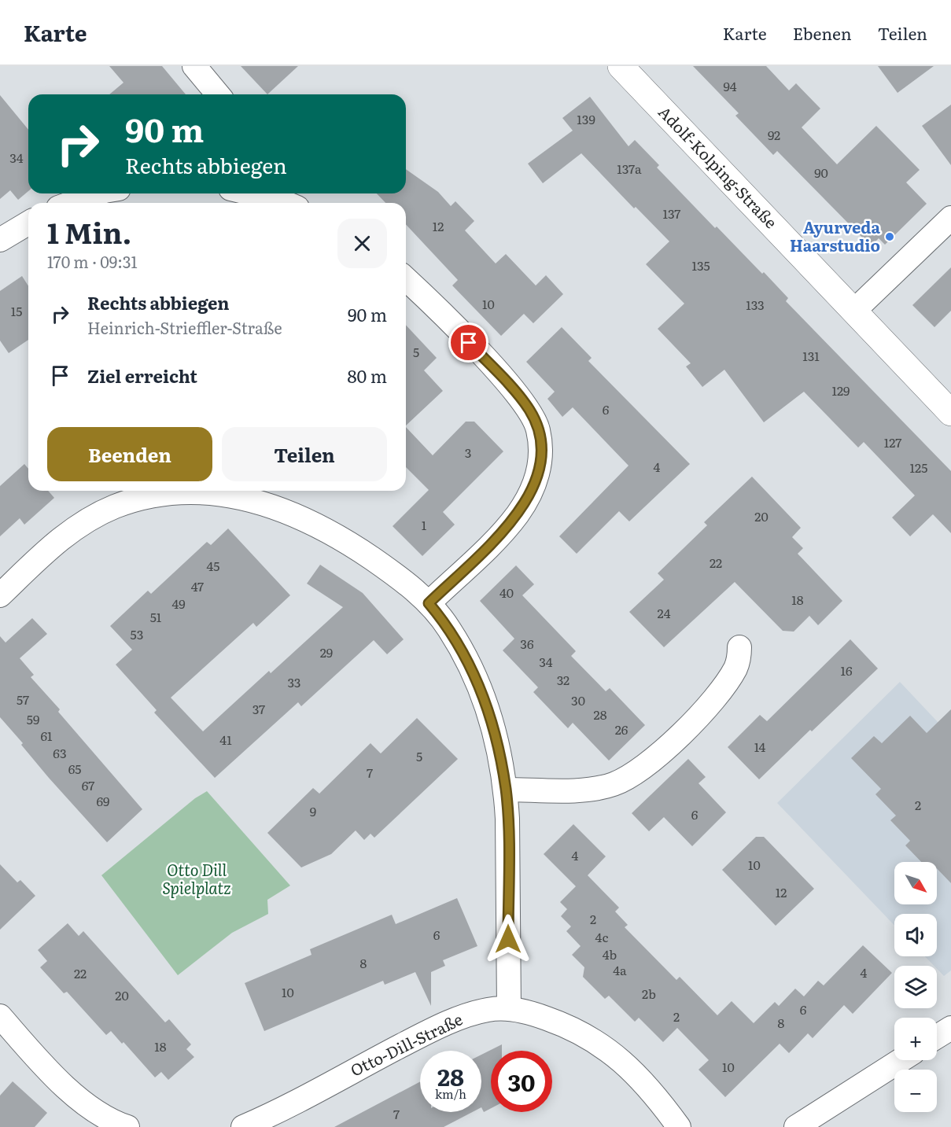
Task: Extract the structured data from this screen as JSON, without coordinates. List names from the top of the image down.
{
  "streets": {
    "street": ["Adolf-Kolping-Straße", "Otto-Dill-Straße"]
  },
  "parks": ["Otto Dill Spielplatz"],
  "places": ["Ayurveda Haarstudio"],
  "house_numbers": [
    "94",
    "139",
    "92",
    "34",
    "137a",
    "90",
    "137",
    "12",
    "135",
    "10",
    "133",
    "15",
    "5",
    "131",
    "129",
    "6",
    "127",
    "3",
    "4",
    "125",
    "20",
    "1",
    "22",
    "45",
    "47",
    "40",
    "18",
    "49",
    "24",
    "51",
    "53",
    "36",
    "29",
    "34",
    "16",
    "32",
    "33",
    "57",
    "30",
    "37",
    "28",
    "59",
    "26",
    "61",
    "41",
    "14",
    "63",
    "5",
    "65",
    "7",
    "67",
    "69",
    "2",
    "9",
    "6",
    "4",
    "10",
    "12",
    "2",
    "6",
    "4c",
    "4b",
    "8",
    "4a",
    "4",
    "22",
    "10",
    "2b",
    "20",
    "6",
    "2",
    "8",
    "18",
    "10",
    "7"
  ],
  "north": "bottom right",
  "page": {
    "header": "Karte",
    "nav": ["Karte", "Ebenen", "Teilen"],
    "turn": ["90 m", "Rechts abbiegen"],
    "heading": ["1 Min.", "170 m · 09:31"],
    "list": [
      {
        "name": "Rechts abbiegen",
        "note": "Heinrich-Strieffler-Straße",
        "value": "90 m"
      },
      {
        "name": "Ziel erreicht",
        "value": "80 m"
      }
    ],
    "buttons": ["Beenden", "Teilen"],
    "map_buttons": ["+", "−"],
    "speed": "28 km/h",
    "limit": "30"
  }
}
